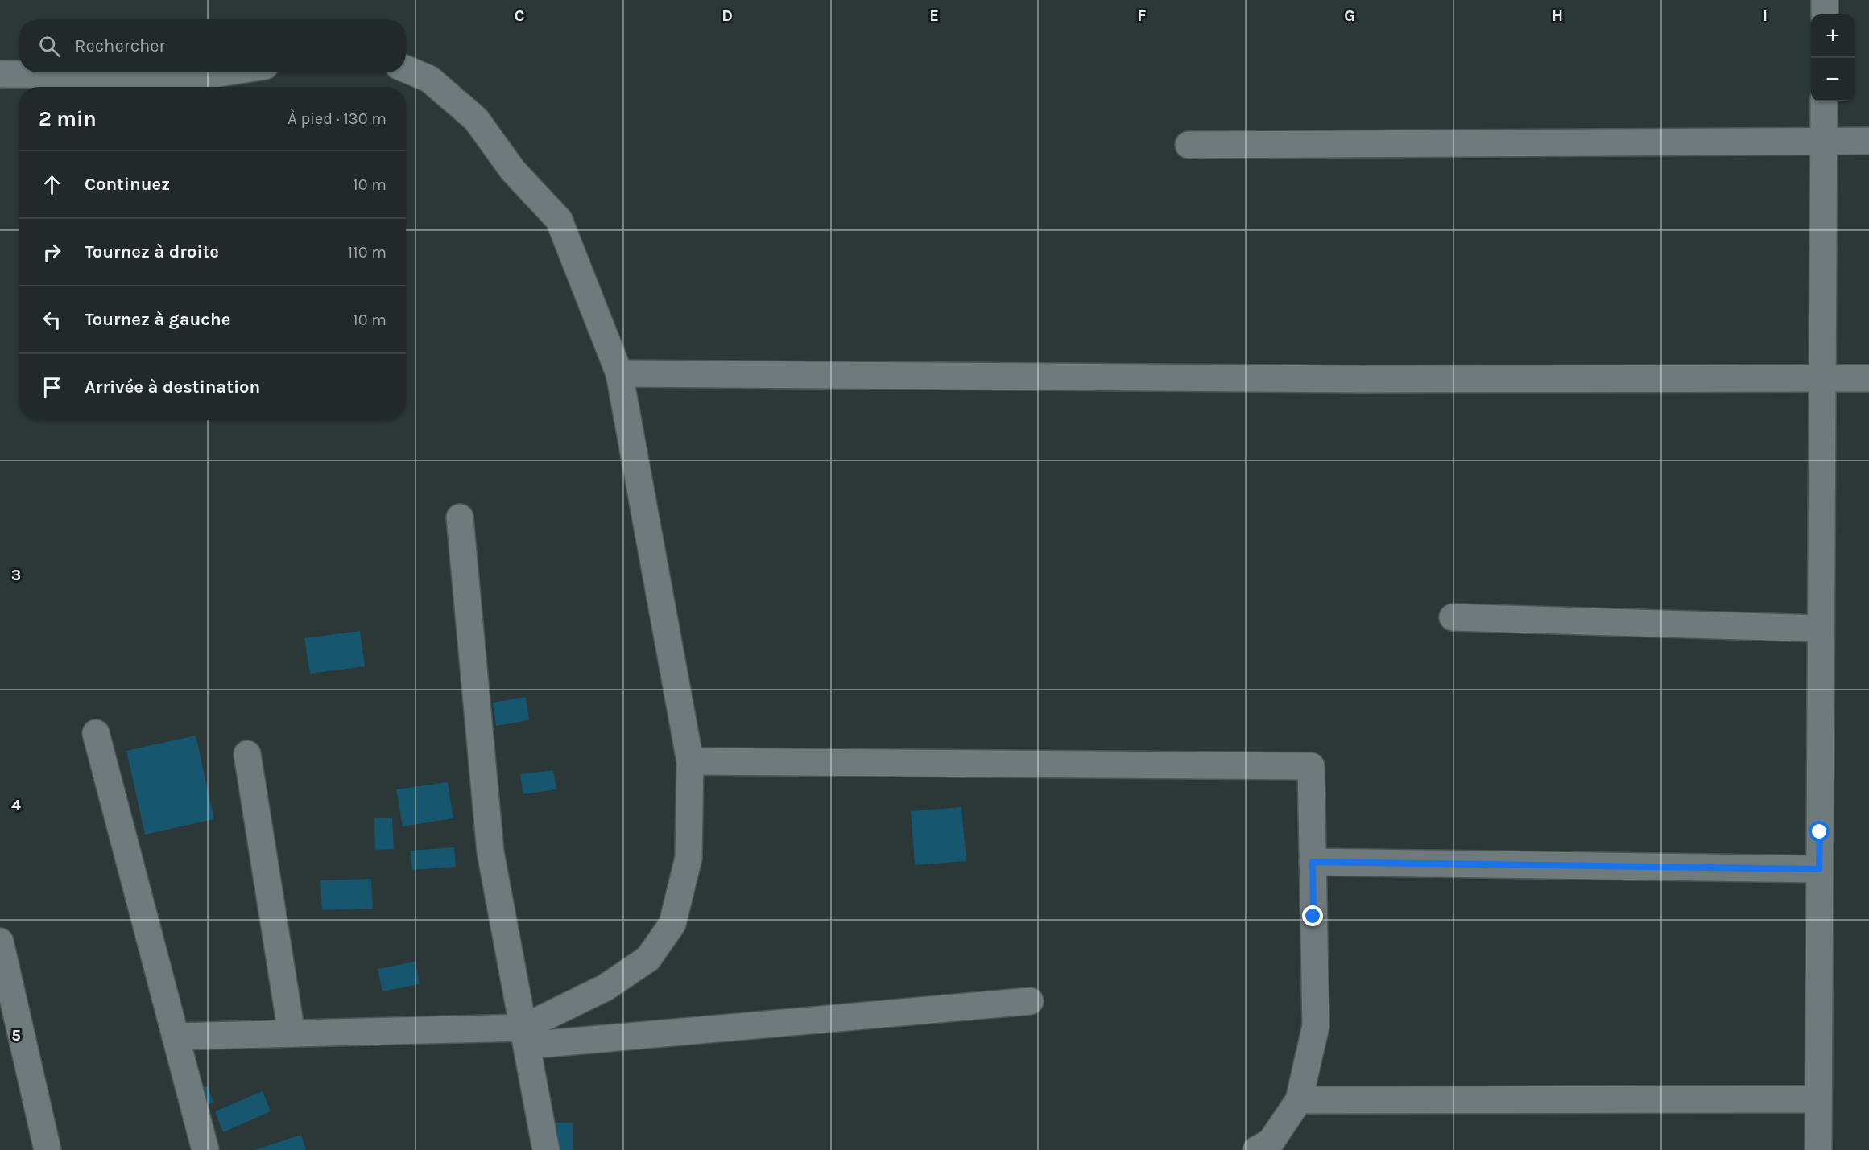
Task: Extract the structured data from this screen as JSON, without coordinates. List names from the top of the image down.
{
  "page": {
    "map_buttons": ["+", "−"],
    "search": "Rechercher",
    "heading": ["2 min", "À pied · 130 m"],
    "list": [
      ["Continuez", "10 m"],
      ["Tournez à droite", "110 m"],
      ["Tournez à gauche", "10 m"],
      "Arrivée à destination"
    ]
  },
  "grid": {
    "columns": [
      "C",
      "D",
      "E",
      "F",
      "G",
      "H",
      "I"
    ],
    "rows": ["3", "4", "5"]
  }
}
